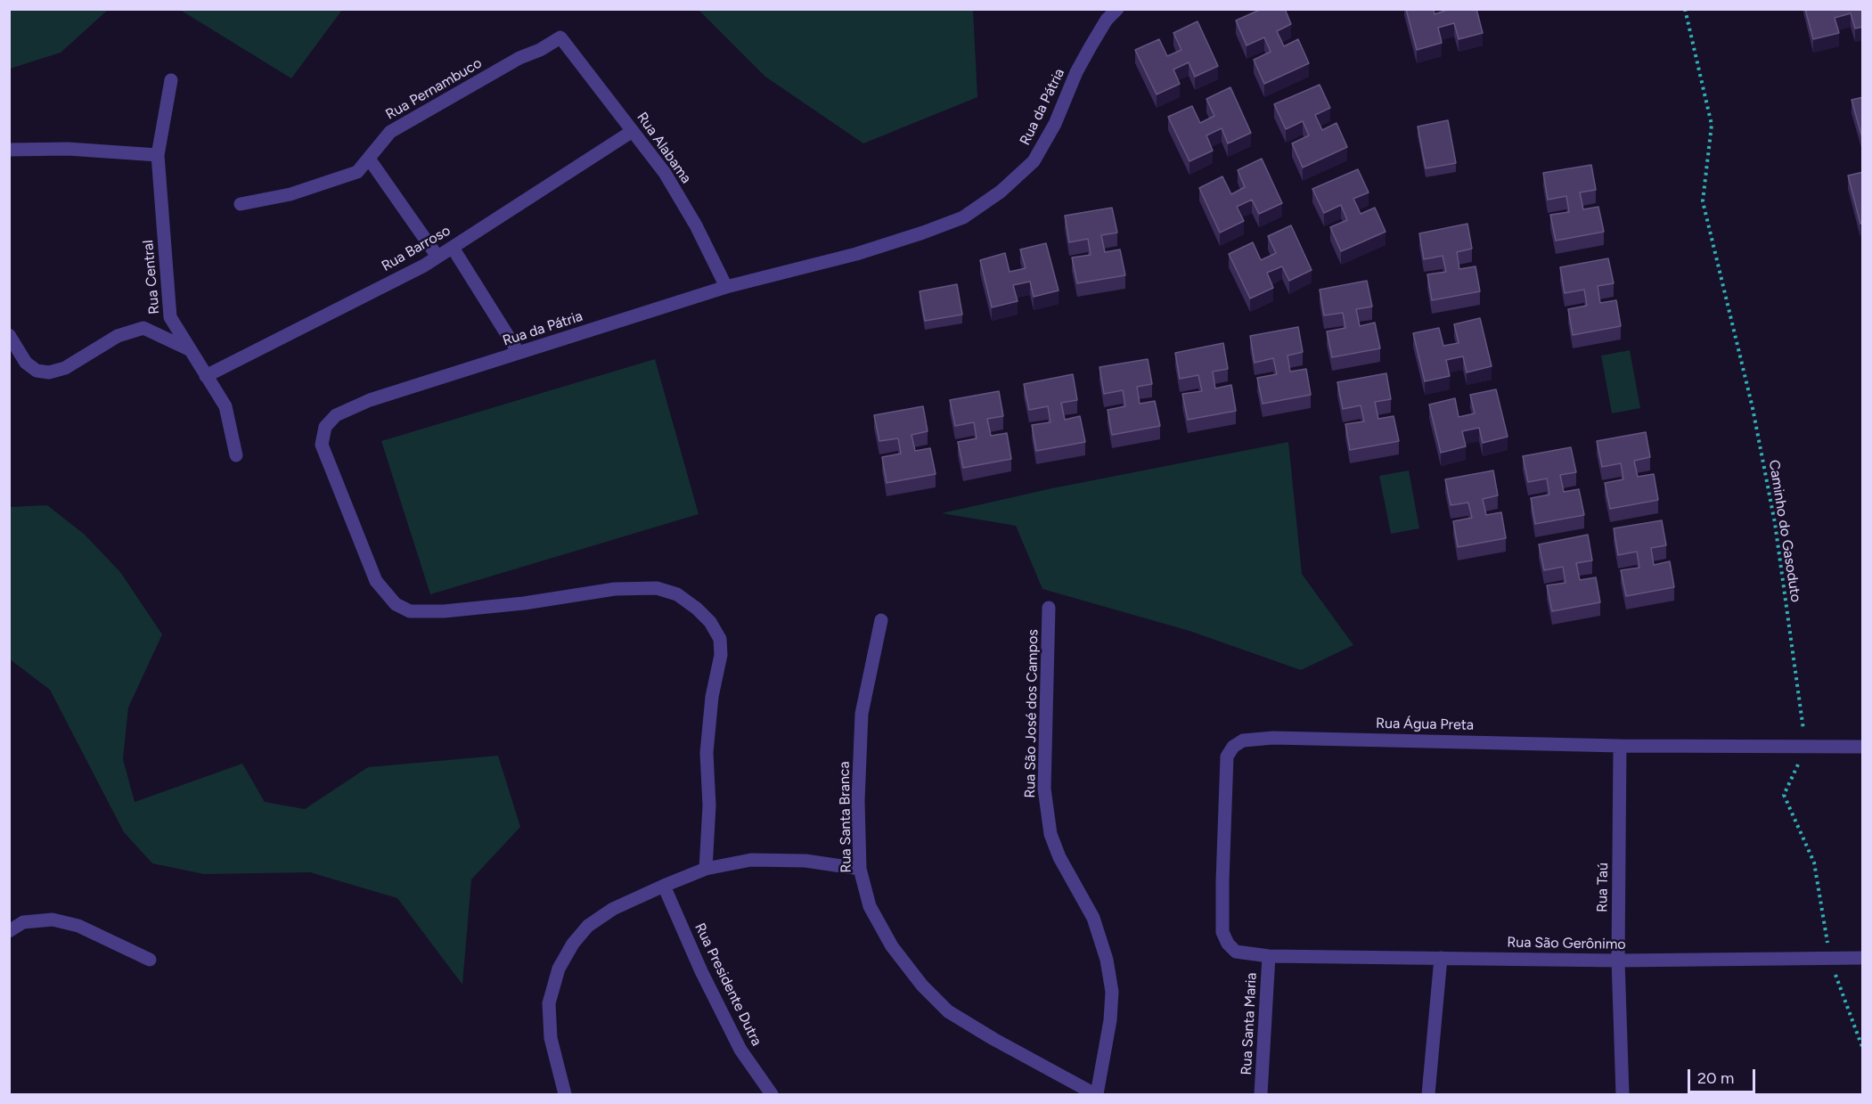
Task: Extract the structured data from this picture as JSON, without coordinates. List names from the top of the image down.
{
  "streets": {
    "street": [
      "Rua Pernambuco",
      "Rua da Pátria",
      "Rua Alabama",
      "Rua Barroso",
      "Rua Central",
      "Rua São José dos Campos",
      "Rua Água Preta",
      "Rua Santa Branca",
      "Rua Taú",
      "Rua São Gerônimo",
      "Rua Presidente Dutra",
      "Rua Santa Maria"
    ],
    "path": ["Caminho do Gasoduto"]
  },
  "crossings": [
    ["Rua Pernambuco", "Rua Alabama"],
    ["Rua da Pátria", "Rua Alabama"],
    ["Rua Alabama", "Rua Barroso"],
    ["Rua Barroso", "Rua Central"],
    ["Caminho do Gasoduto", "Rua Água Preta"],
    ["Rua São José dos Campos", "Rua Santa Branca"],
    ["Rua Água Preta", "Rua Taú"],
    ["Rua Água Preta", "Rua São Gerônimo"],
    ["Rua Água Preta", "Rua Santa Maria"],
    ["Rua Taú", "Rua São Gerônimo"],
    ["Rua São Gerônimo", "Rua Santa Maria"]
  ],
  "scale_bar": "20 m"
}
